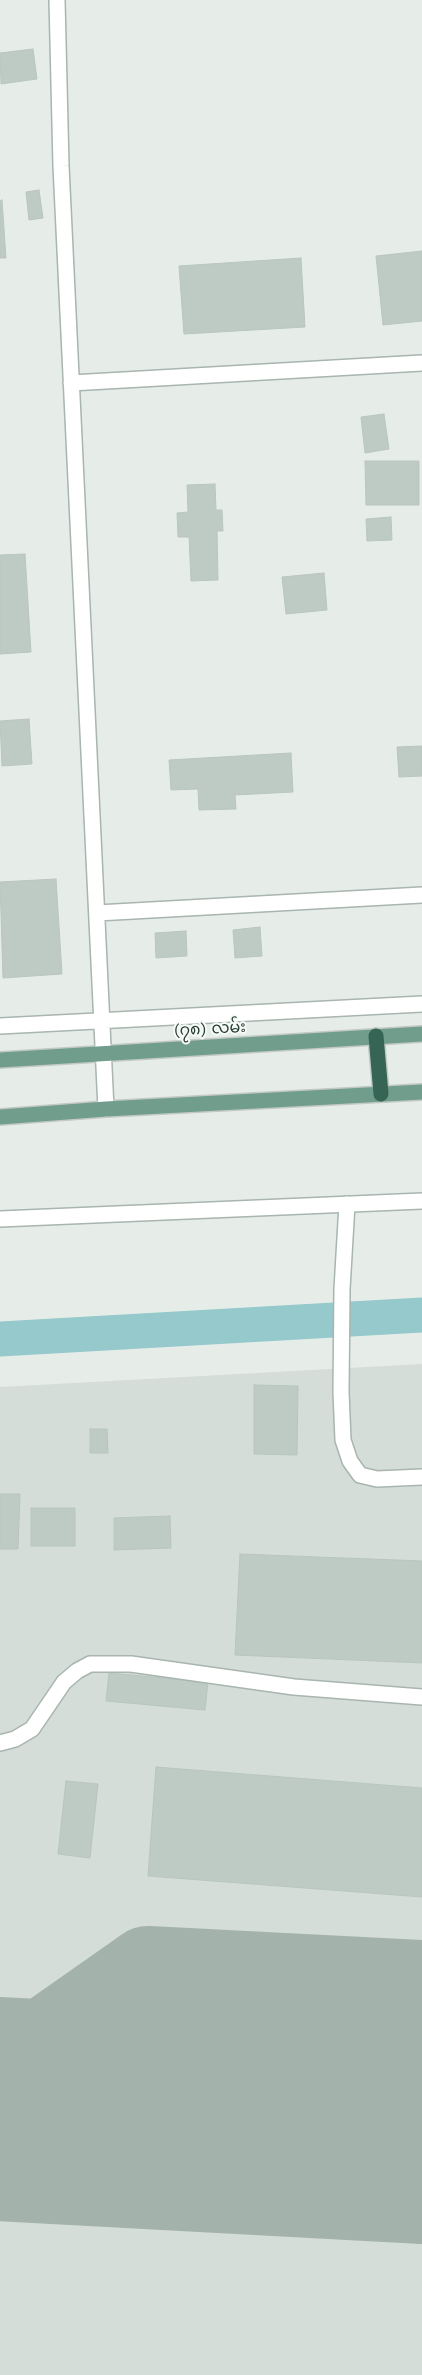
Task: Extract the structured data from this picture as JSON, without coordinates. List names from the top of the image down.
{
  "streets": {
    "main road": ["(၇၈) လမ်း"]
  }
}
